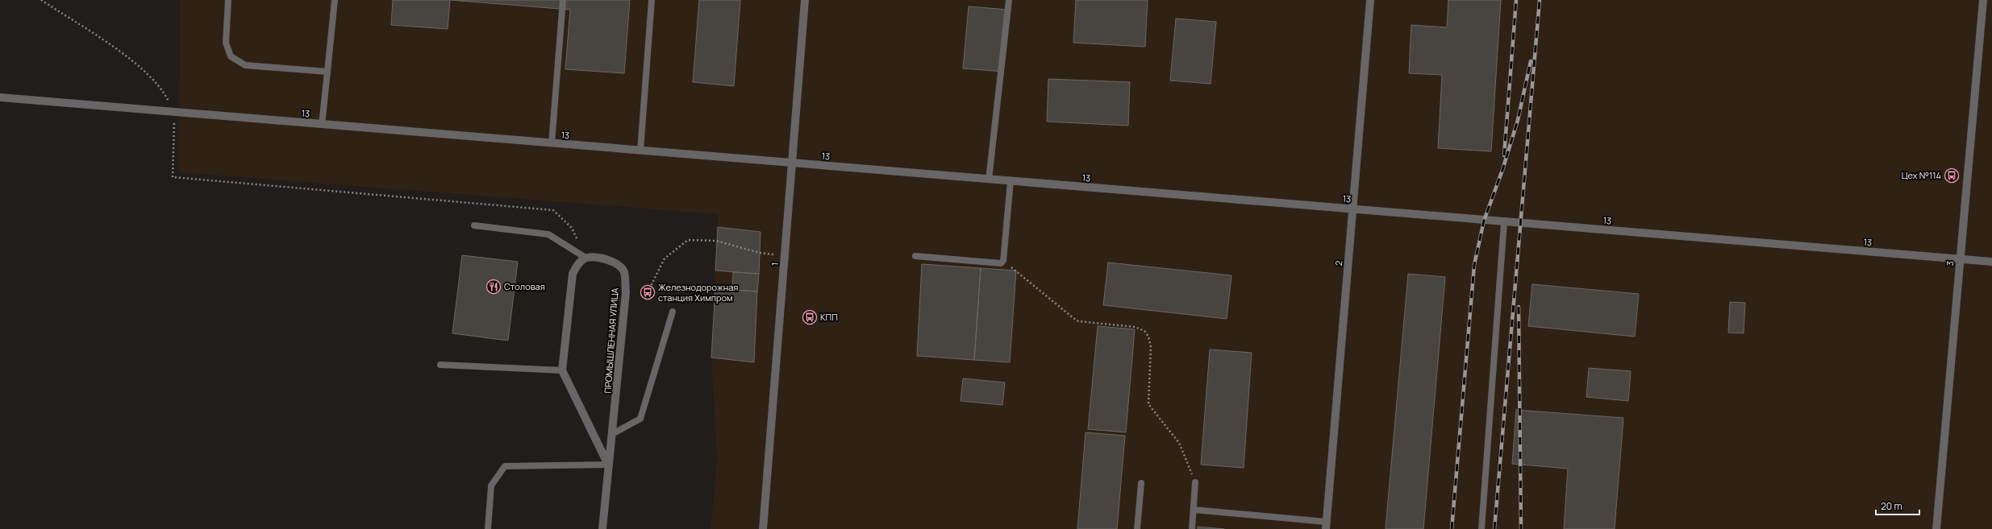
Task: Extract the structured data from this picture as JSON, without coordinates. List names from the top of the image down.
{
  "streets": {
    "street": [
      "13",
      "2",
      "3",
      "1",
      "ПРОМЫШЛЕННАЯ УЛИЦА"
    ]
  },
  "crossings": [
    ["13", "2"],
    ["13", "3"],
    ["13", "1"]
  ],
  "places": {
    "bus stop": ["Цех №114", "Железнодорожная станция Химпром", "КПП"],
    "restaurant": ["Столовая"]
  },
  "scale_bar": "20 m"
}
